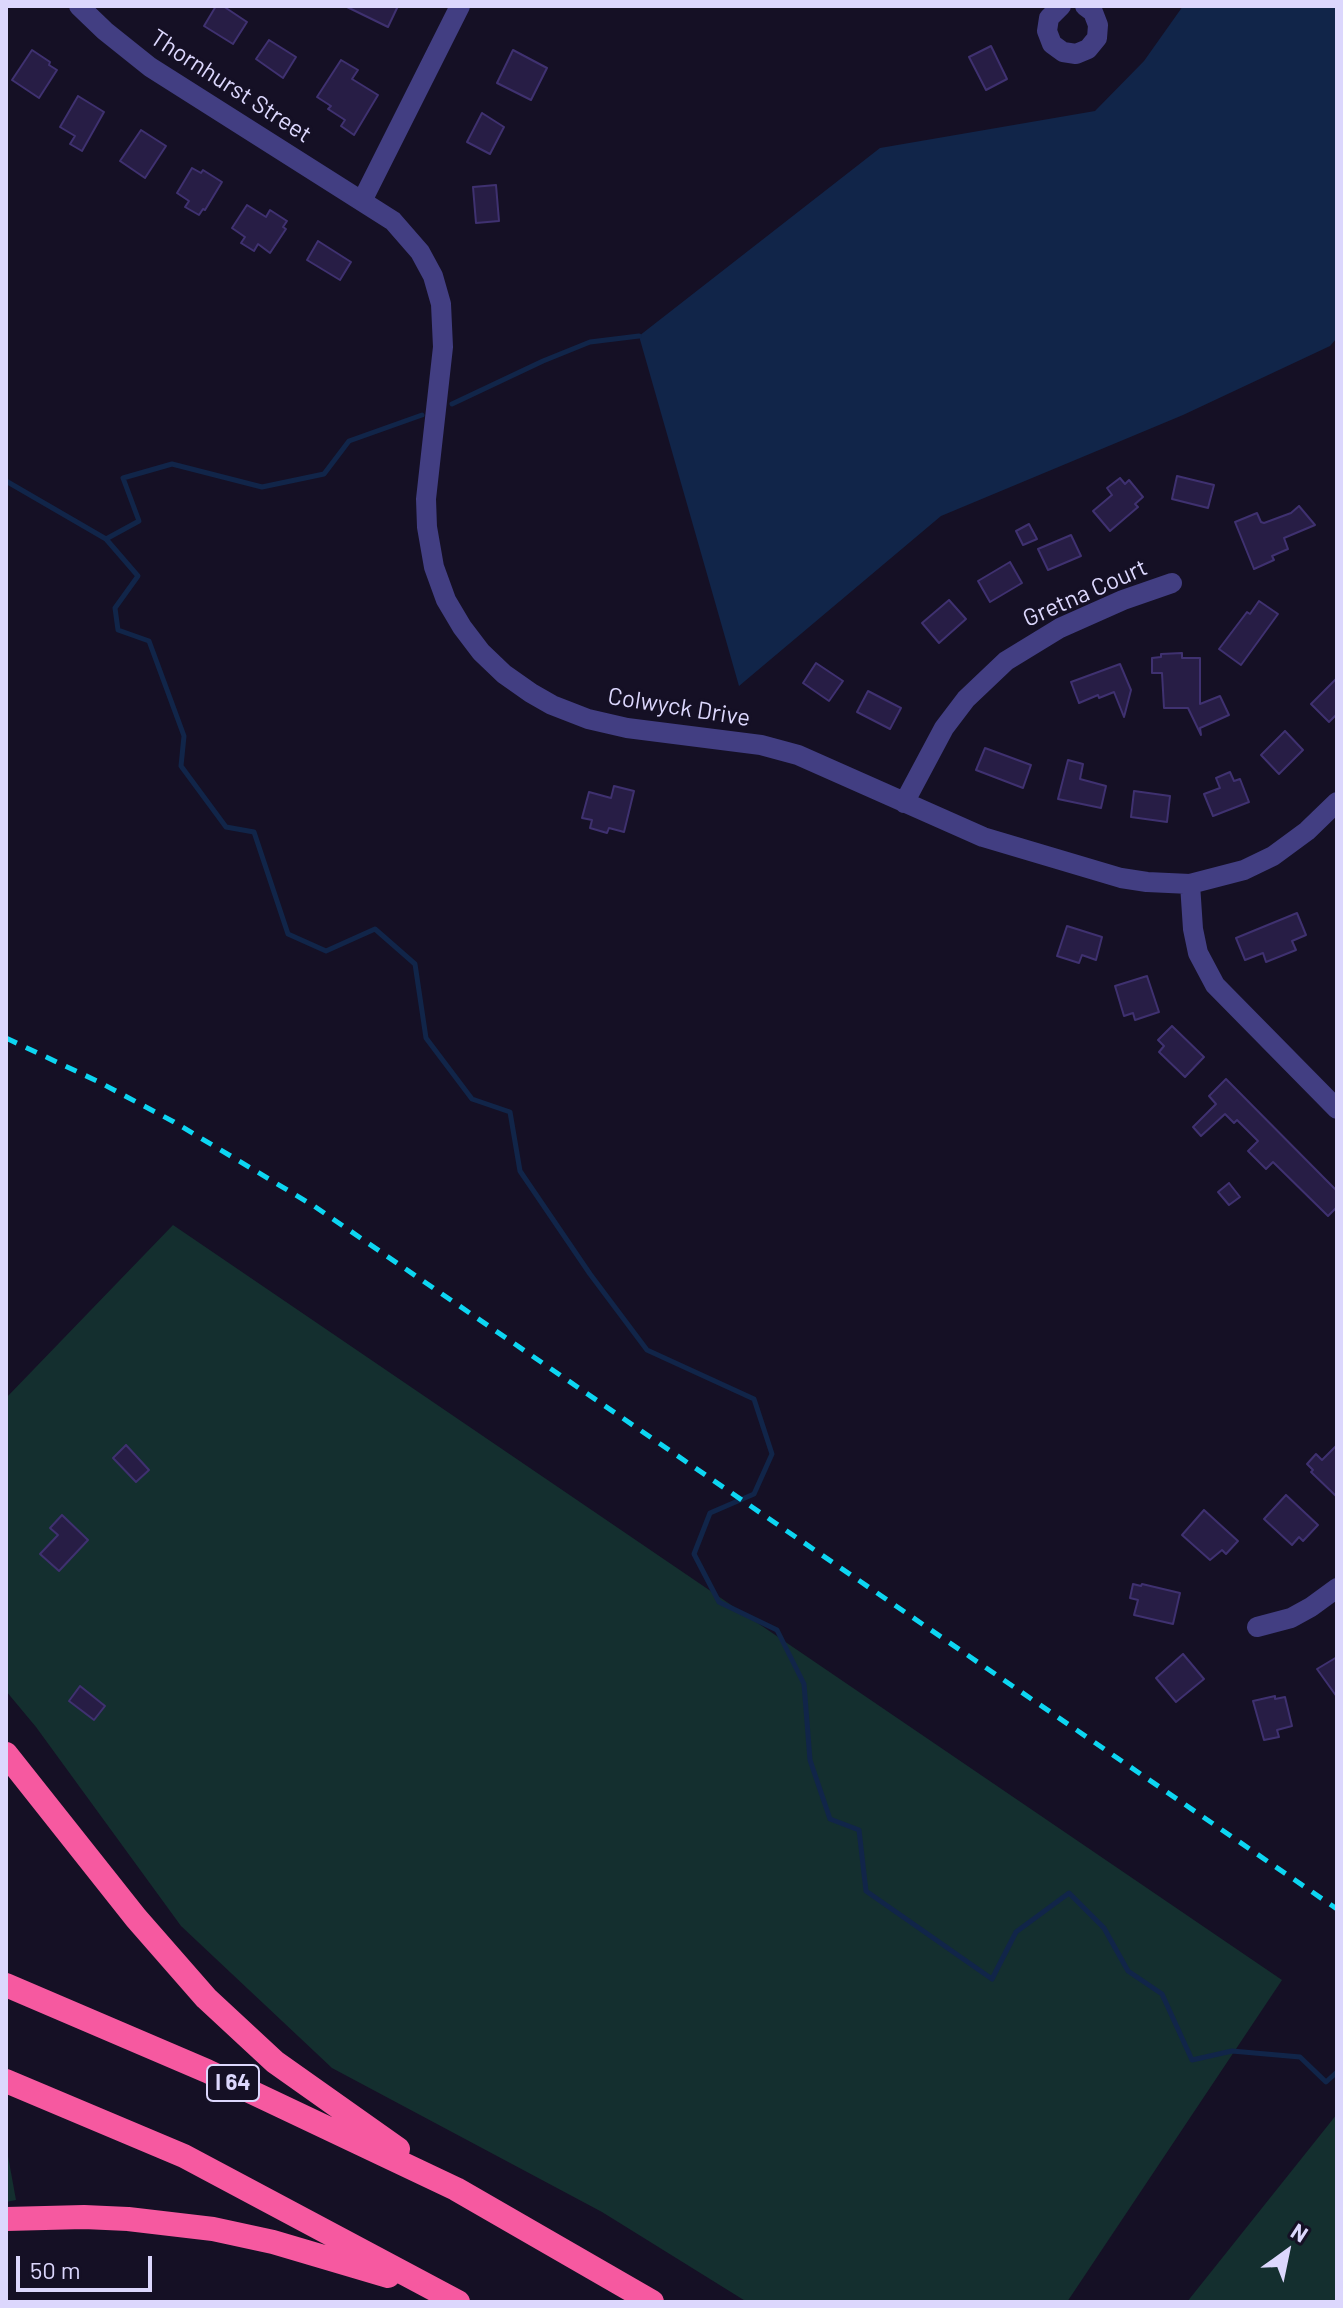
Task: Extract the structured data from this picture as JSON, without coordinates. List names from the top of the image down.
{
  "streets": {
    "highway": ["I 64"],
    "street": ["Thornhurst Street", "Gretna Court", "Colwyck Drive"]
  },
  "crossings": [
    ["Thornhurst Street", "Colwyck Drive"],
    ["Gretna Court", "Colwyck Drive"]
  ],
  "scale_bar": "50 m",
  "north": "top right"
}
